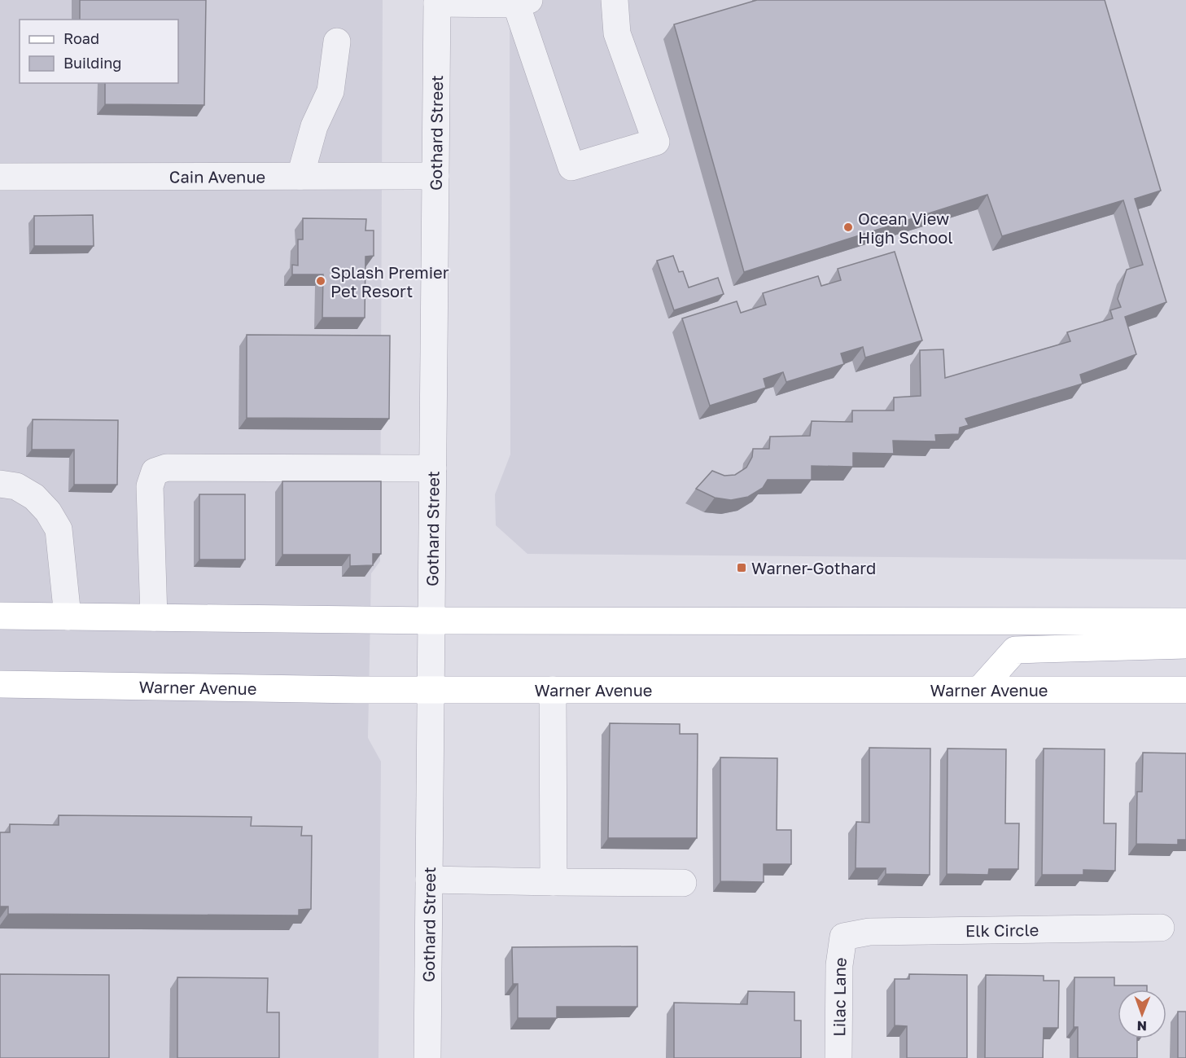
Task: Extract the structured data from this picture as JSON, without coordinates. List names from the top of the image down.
{
  "streets": {
    "main road": ["Warner Avenue"],
    "street": [
      "Gothard Street",
      "Cain Avenue",
      "Elk Circle",
      "Lilac Lane"
    ]
  },
  "crossings": [
    ["Gothard Street", "Cain Avenue"],
    ["Gothard Street", "Warner Avenue"],
    ["Elk Circle", "Lilac Lane"]
  ],
  "places": {
    "other": ["Ocean View High School", "Splash Premier Pet Resort"],
    "transit": ["Warner-Gothard"]
  },
  "legend": ["Road", "Building"],
  "north": "bottom"
}
